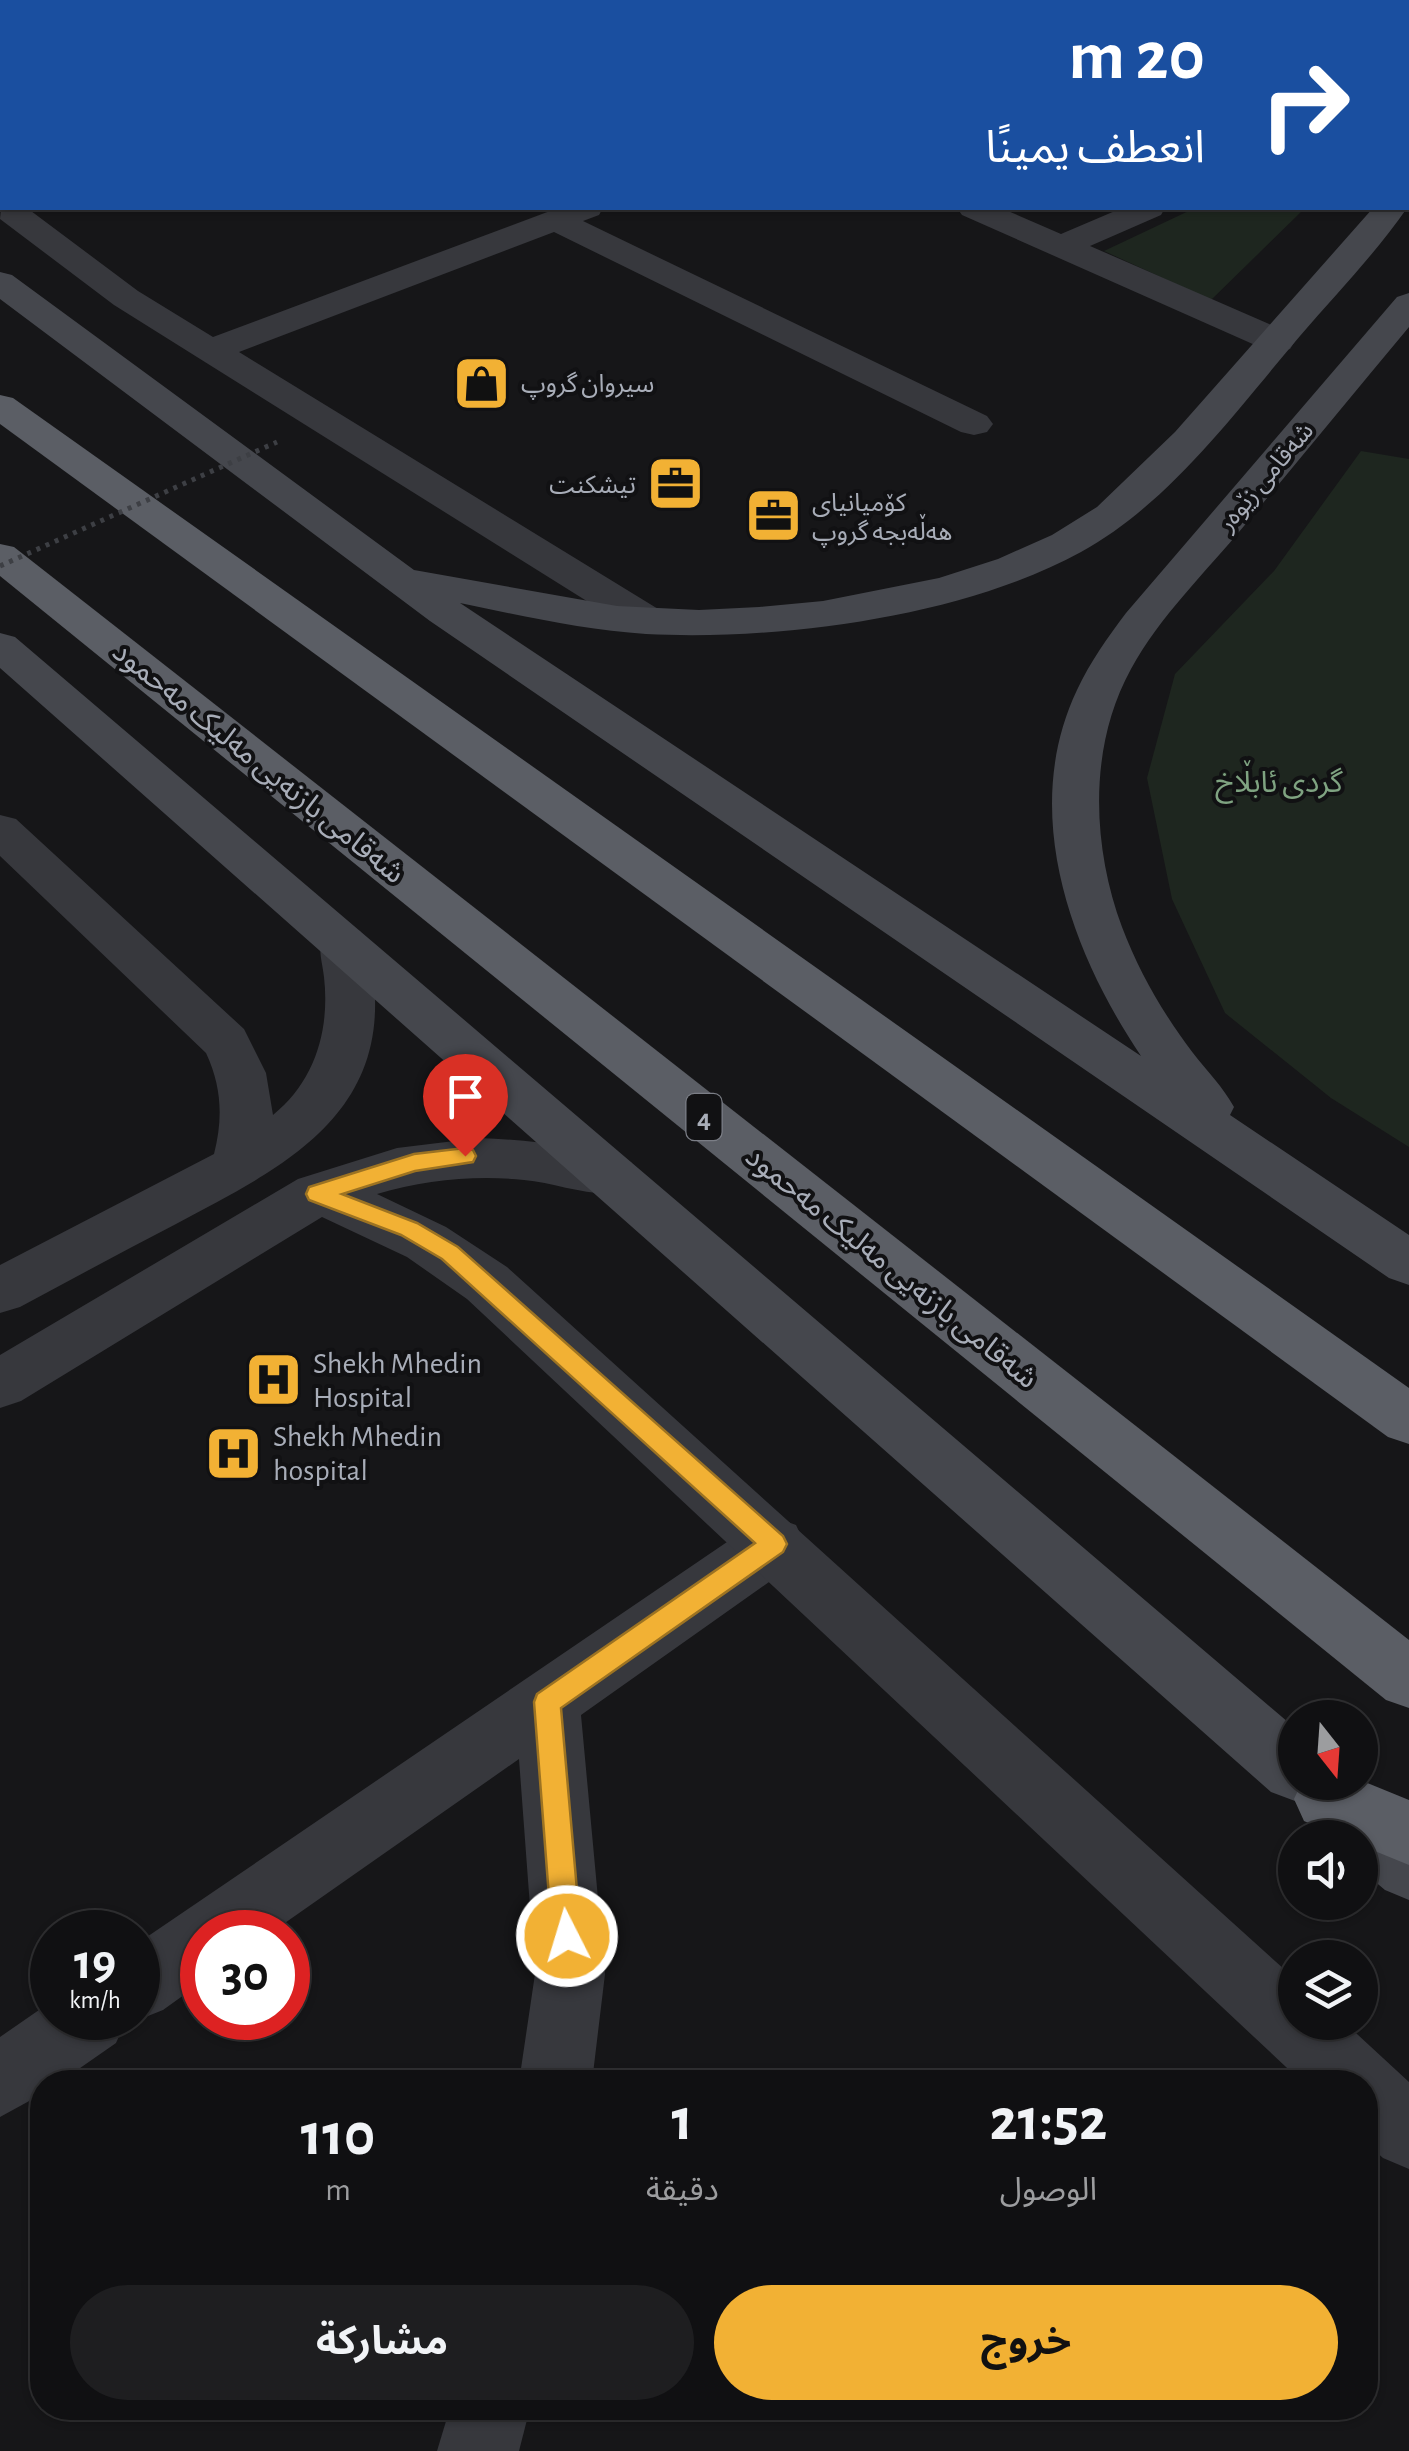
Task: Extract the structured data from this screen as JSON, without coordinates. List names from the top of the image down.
{
  "streets": {
    "highway": ["شەقامی بازنەیی مەلیک مەحمود", "4"],
    "main road": ["شەقامی زێوەر"]
  },
  "parks": ["گردی ئابڵاخ"],
  "places": {
    "shop": ["سیروان گروپ"],
    "office": ["تيشكنت", "کۆمپانیای ھەڵەبجە گروپ"],
    "hospital": ["Shekh Mhedin Hospital", "Shekh Mhedin hospital"]
  },
  "north": "bottom",
  "page": {
    "turn": ["20 m", "انعطف يمينًا"],
    "speed": "19 km/h",
    "limit": "30",
    "eta": [
      "21:52",
      "الوصول",
      "1",
      "دقيقة",
      "110",
      "m"
    ],
    "buttons": ["خروج", "مشاركة"]
  }
}
